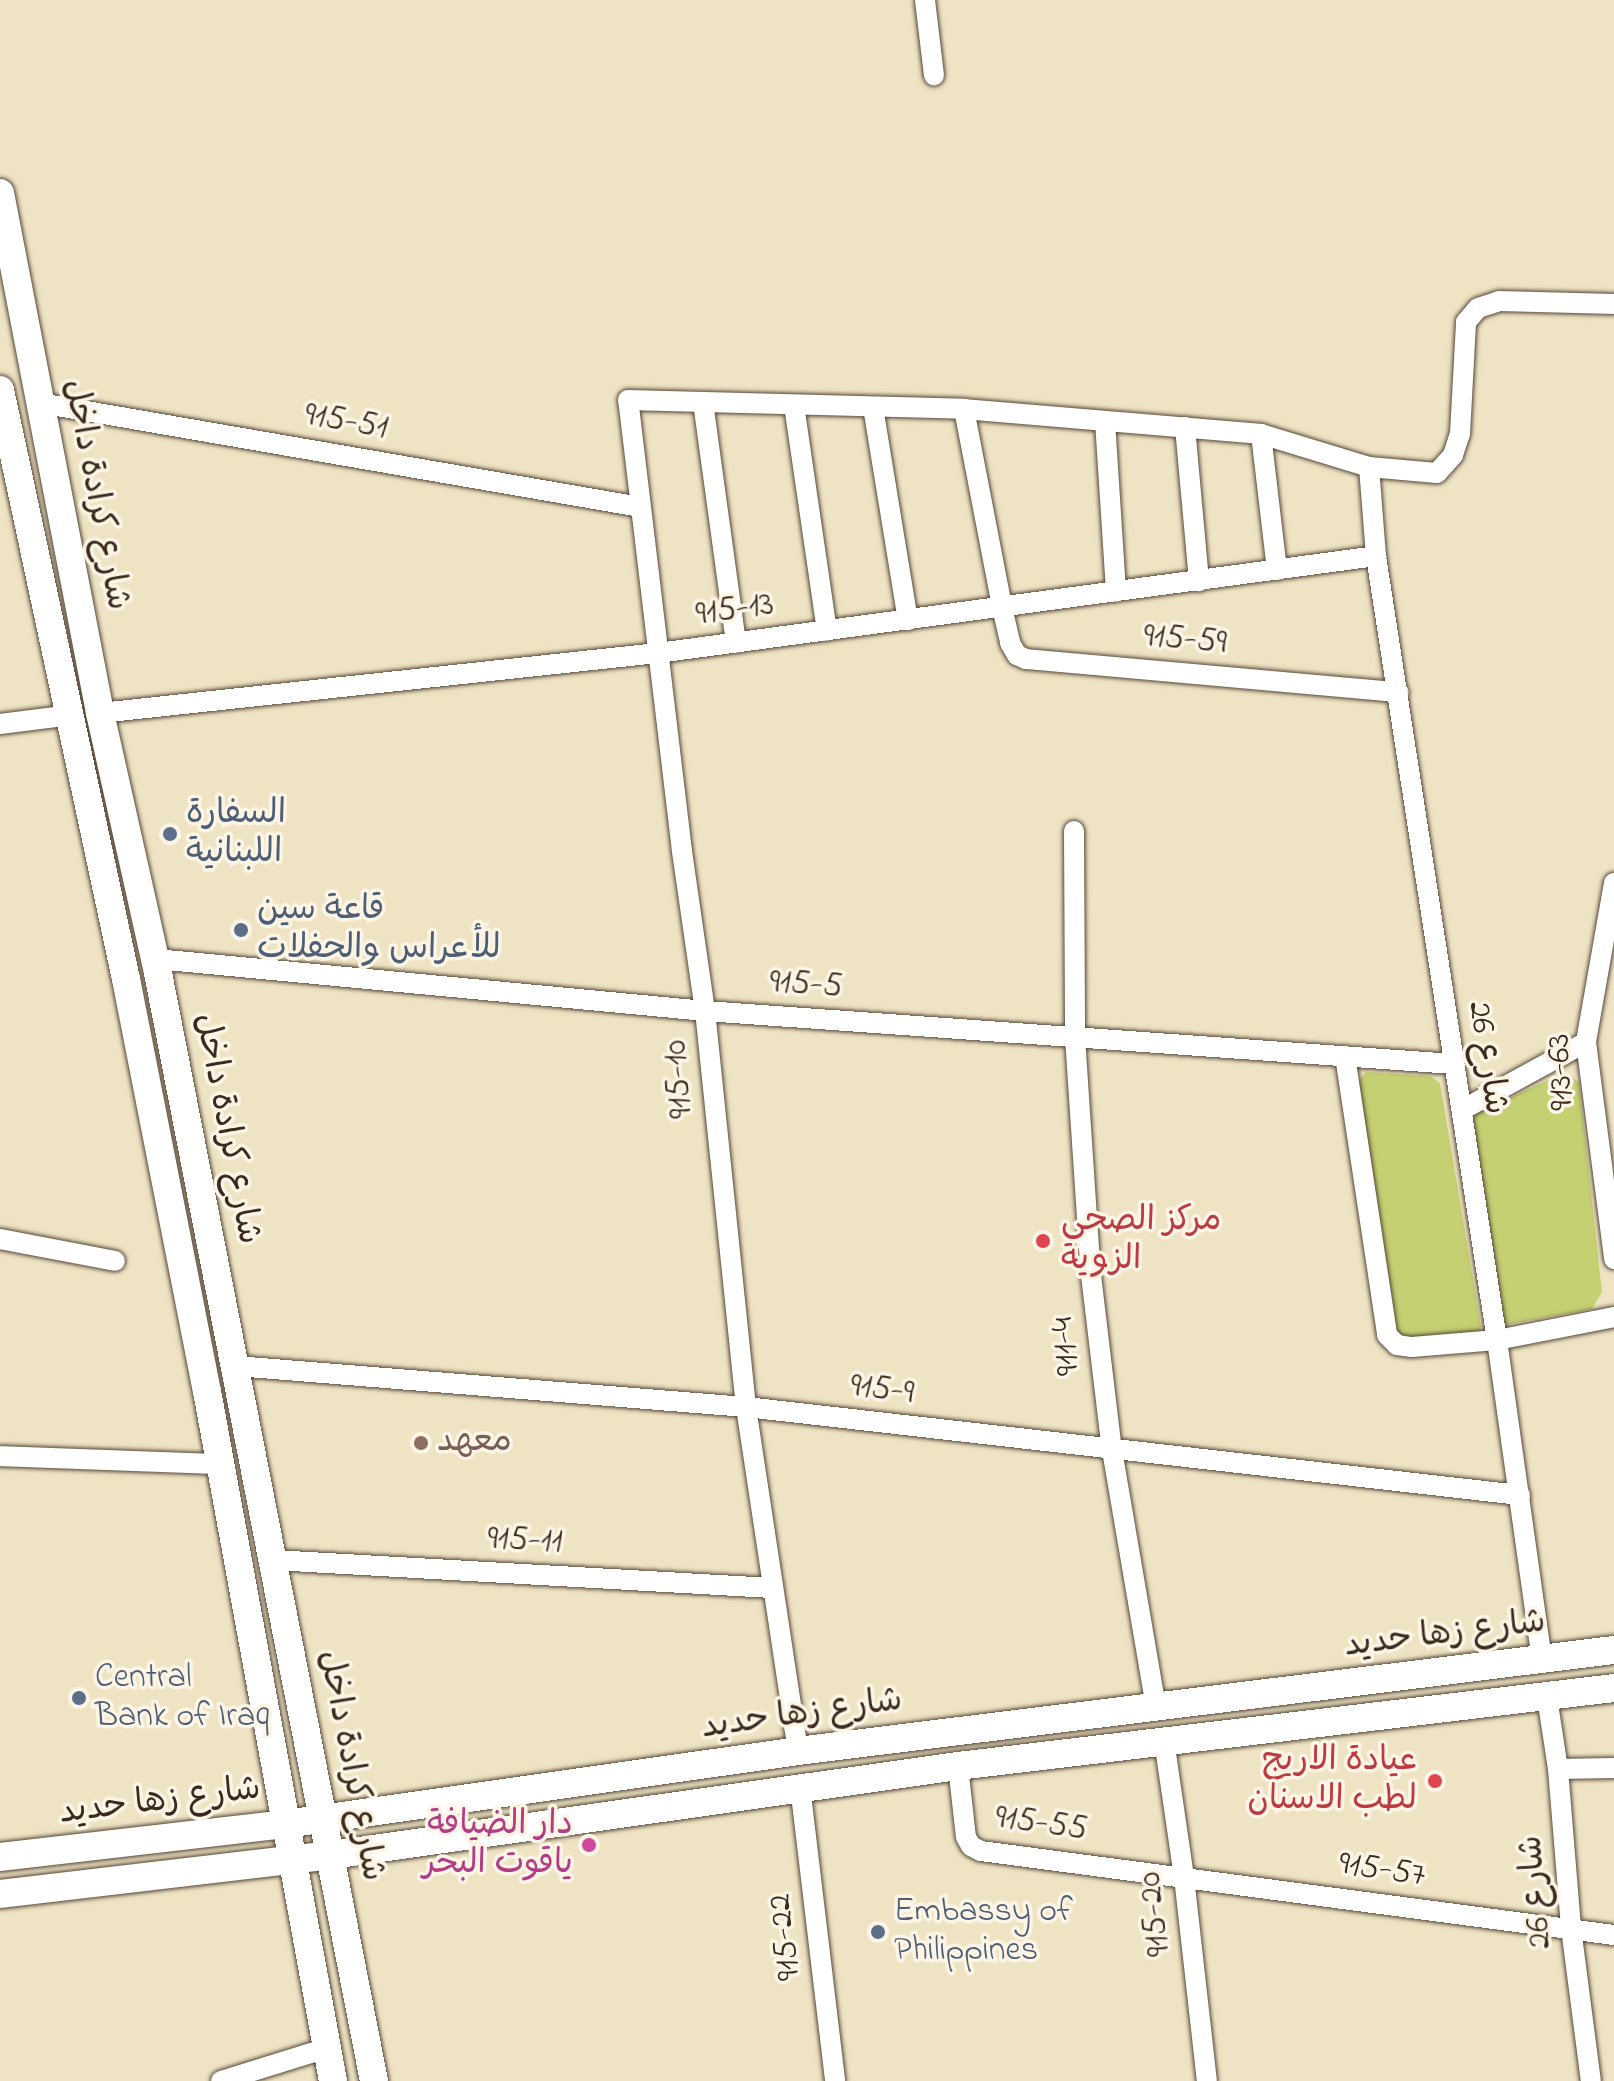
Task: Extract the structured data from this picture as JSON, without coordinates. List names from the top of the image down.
{
  "streets": {
    "main road": ["شارع كرادة داخل", "شارع زها حديد"],
    "street": [
      "915-51",
      "915-13",
      "915-59",
      "915-5",
      "شارع 26",
      "913-63",
      "915-10",
      "911-4",
      "915-9",
      "915-11",
      "915-55",
      "915-57",
      "915-20",
      "915-22"
    ]
  },
  "crossings": [
    ["915-51", "شارع كرادة داخل"],
    ["915-51", "915-10"],
    ["شارع كرادة داخل", "915-13"],
    ["شارع كرادة داخل", "915-5"],
    ["شارع كرادة داخل", "915-9"],
    ["شارع كرادة داخل", "915-11"],
    ["شارع كرادة داخل", "شارع زها حديد"],
    ["915-13", "915-59"],
    ["915-13", "شارع 26"],
    ["915-13", "915-10"],
    ["915-59", "شارع 26"],
    ["915-5", "شارع 26"],
    ["915-5", "915-10"],
    ["915-5", "911-4"],
    ["شارع 26", "915-9"],
    ["شارع 26", "شارع زها حديد"],
    ["شارع 26", "915-57"],
    ["915-10", "915-9"],
    ["915-10", "915-11"],
    ["915-10", "شارع زها حديد"],
    ["911-4", "915-9"],
    ["911-4", "شارع زها حديد"],
    ["شارع زها حديد", "915-55"],
    ["شارع زها حديد", "915-20"],
    ["شارع زها حديد", "915-22"],
    ["915-55", "915-57"],
    ["915-55", "915-20"],
    ["915-57", "915-20"]
  ],
  "places": [
    "السفارة اللبنانية",
    "قاعة سين للأعراس والحفلات",
    "مركز الصحي الزوية",
    "معهد",
    "Central Bank of Iraq",
    "عيادة الاريج لطب الاسنان",
    "دار الضيافة ياقوت البحر",
    "Embassy of Philippines"
  ]
}
